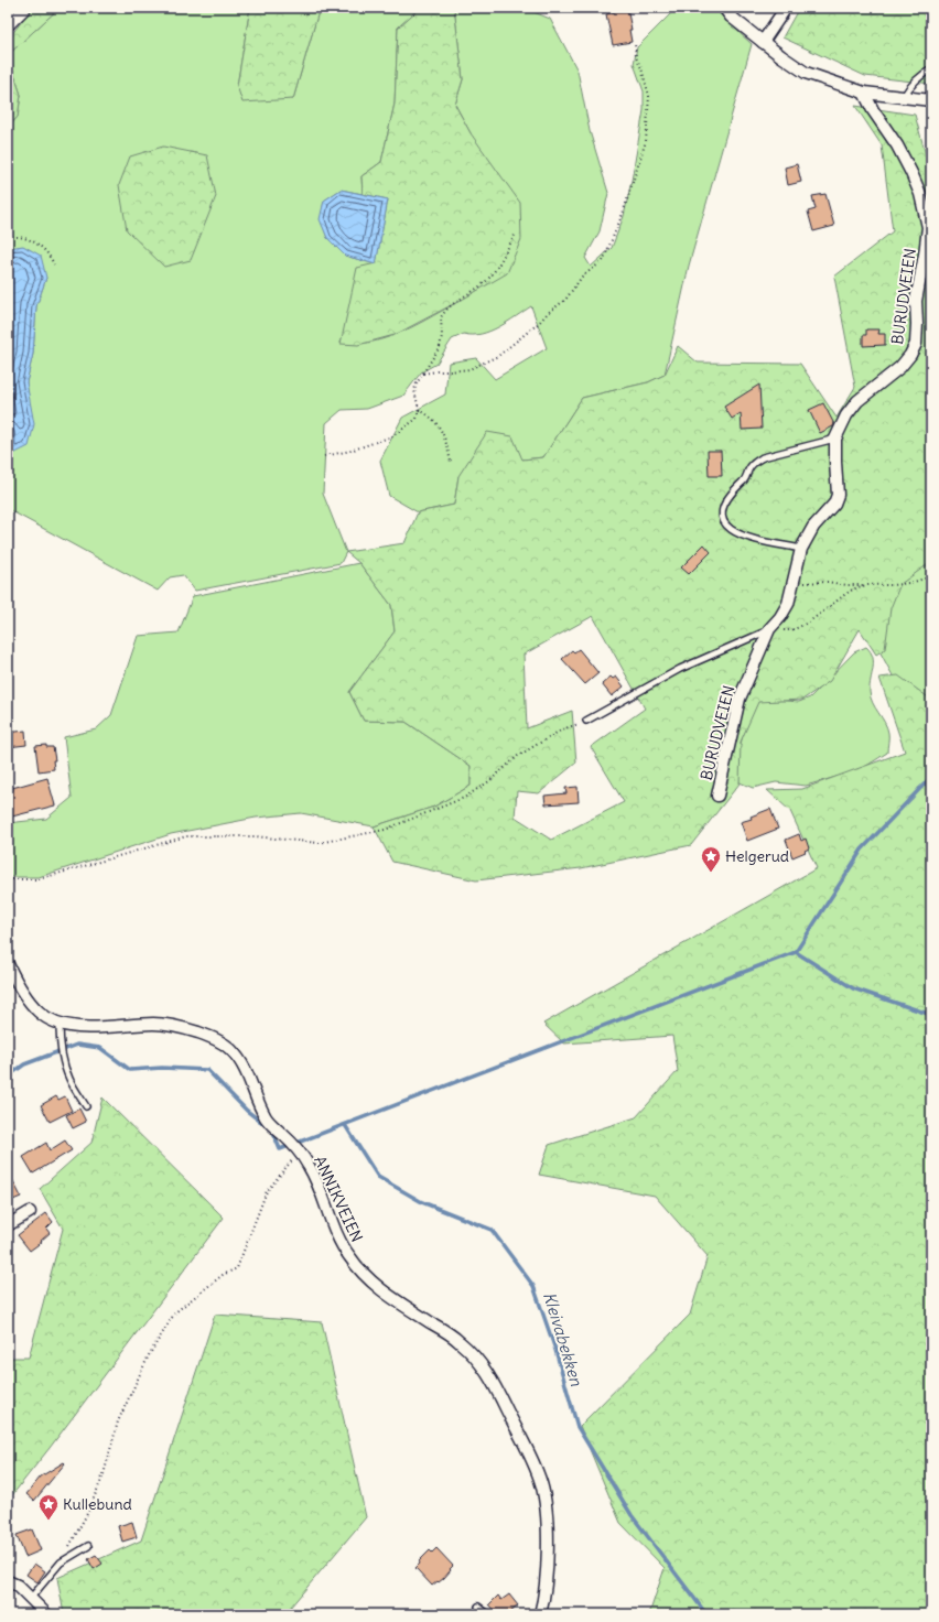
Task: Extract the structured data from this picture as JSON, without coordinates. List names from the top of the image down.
{
  "streets": {
    "street": ["BURUDVEIEN", "ANNIKVEIEN"]
  },
  "water": ["Kleivabekken"],
  "places": {
    "place": ["Helgerud", "Kullebund"]
  }
}
